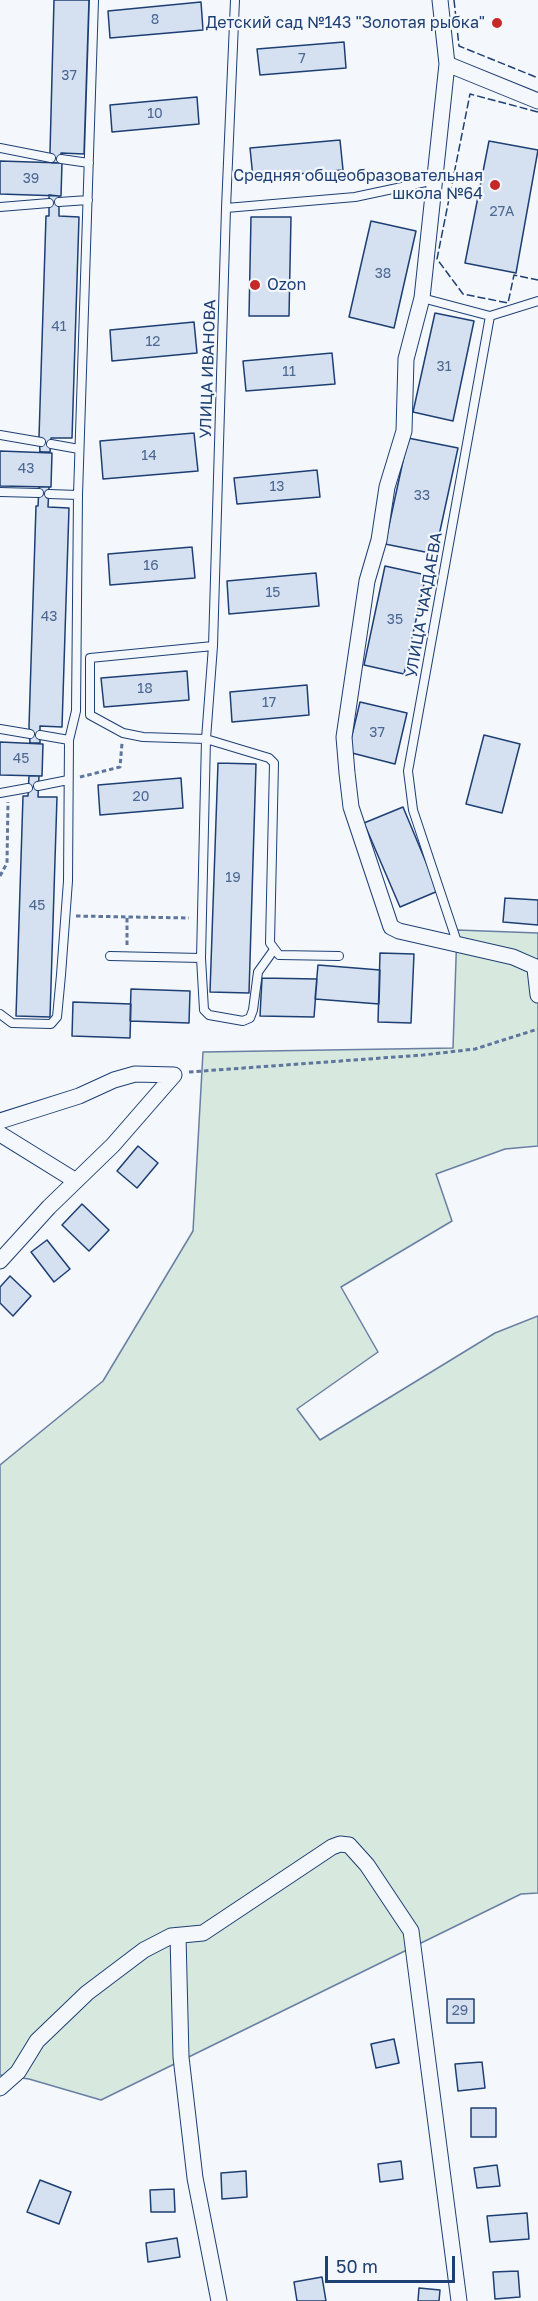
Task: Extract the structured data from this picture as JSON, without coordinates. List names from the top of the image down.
{
  "streets": {
    "lane": ["УЛИЦА ИВАНОВА", "УЛИЦА ЧААДАЕВА"]
  },
  "places": ["Детский сад №143 \"Золотая рыбка\"", "Средняя общеобразовательная школа №64", "Ozon"],
  "house_numbers": [
    "8",
    "7",
    "37",
    "10",
    "39",
    "27А",
    "38",
    "41",
    "12",
    "31",
    "11",
    "14",
    "43",
    "13",
    "33",
    "16",
    "15",
    "43",
    "35",
    "18",
    "17",
    "37",
    "45",
    "20",
    "19",
    "45",
    "29"
  ],
  "scale_bar": "50 m"
}
